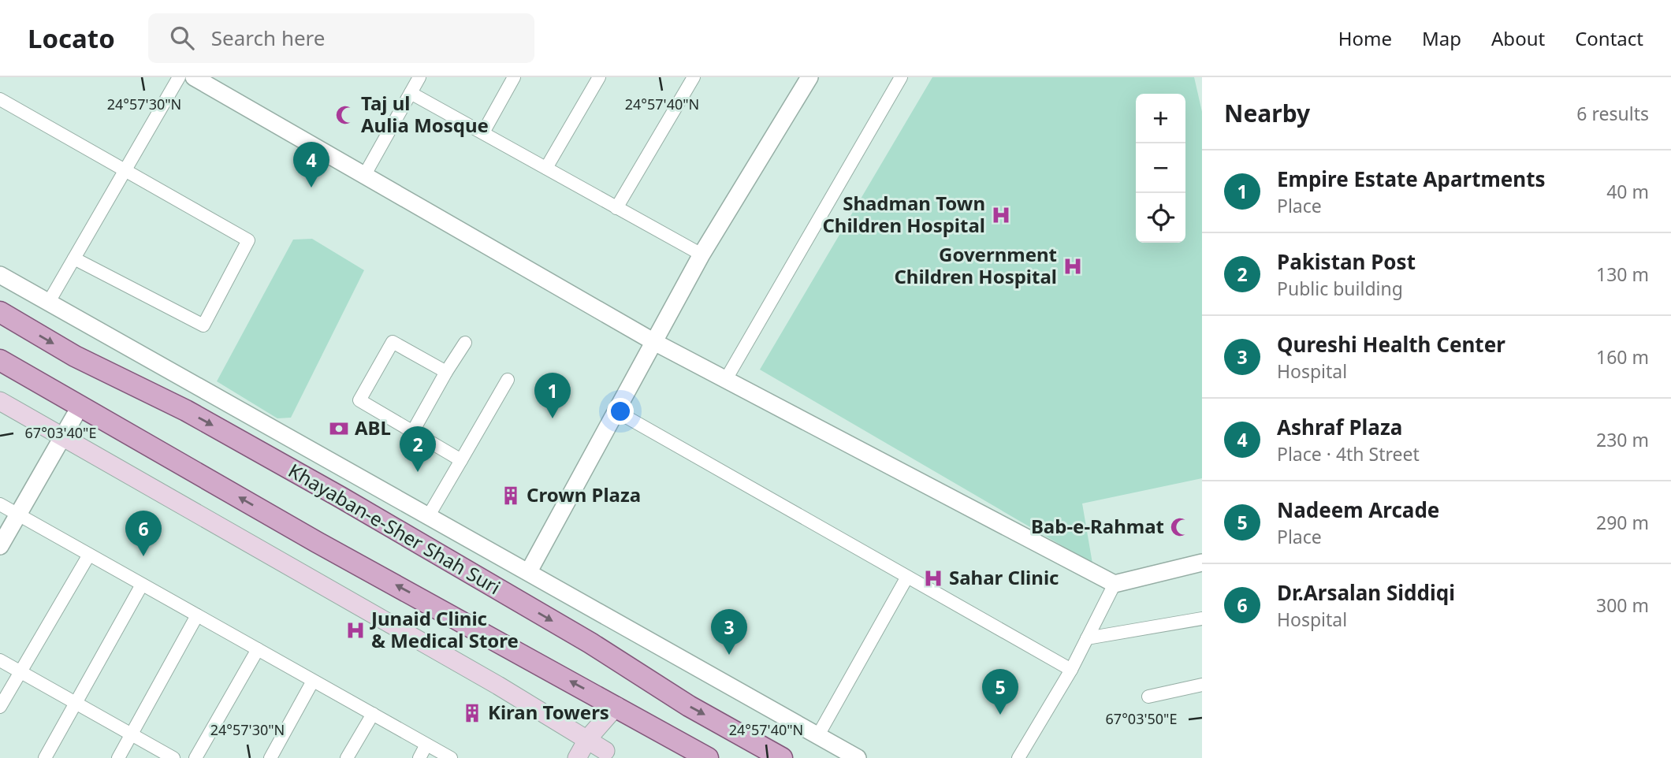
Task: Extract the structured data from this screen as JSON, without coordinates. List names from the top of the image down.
{
  "streets": {
    "main road": ["Khayaban-e-Sher Shah Suri"]
  },
  "places": {
    "mosque": ["Taj ul Aulia Mosque", "Bab-e-Rahmat"],
    "hospital": [
      "Shadman Town Children Hospital",
      "Government Children Hospital",
      "Sahar Clinic",
      "Junaid Clinic & Medical Store"
    ],
    "bank": ["ABL"],
    "building": ["Crown Plaza", "Kiran Towers"]
  },
  "page": {
    "header": "Locato",
    "search": "Search here",
    "nav": [
      "Home",
      "Map",
      "About",
      "Contact"
    ],
    "heading": ["Nearby", "6 results"],
    "map_buttons": ["+", "−"],
    "pins": [
      "4",
      "1",
      "2",
      "6",
      "3",
      "5"
    ],
    "list": [
      {
        "mark": "1",
        "name": "Empire Estate Apartments",
        "note": "Place",
        "value": "40 m"
      },
      {
        "mark": "2",
        "name": "Pakistan Post",
        "note": "Public building",
        "value": "130 m"
      },
      {
        "mark": "3",
        "name": "Qureshi Health Center",
        "note": "Hospital",
        "value": "160 m"
      },
      {
        "mark": "4",
        "name": "Ashraf Plaza",
        "note": "Place · 4th Street",
        "value": "230 m"
      },
      {
        "mark": "5",
        "name": "Nadeem Arcade",
        "note": "Place",
        "value": "290 m"
      },
      {
        "mark": "6",
        "name": "Dr.Arsalan Siddiqi",
        "note": "Hospital",
        "value": "300 m"
      }
    ]
  },
  "coordinates": [
    "24°57'30\"N",
    "24°57'40\"N",
    "67°03'40\"E",
    "67°03'50\"E"
  ]
}
